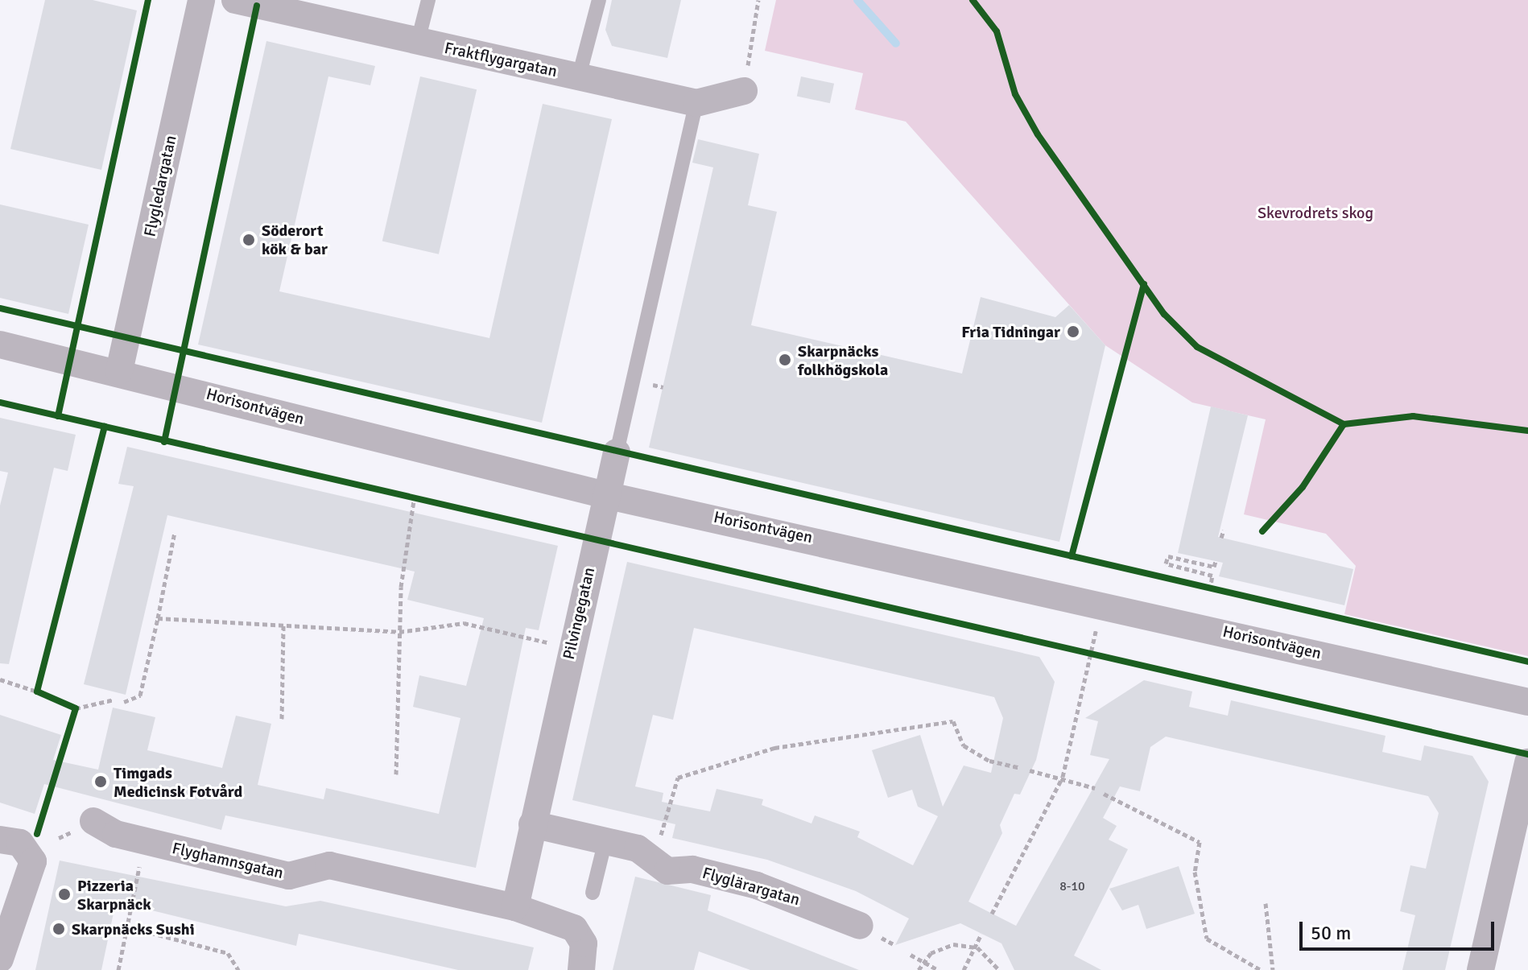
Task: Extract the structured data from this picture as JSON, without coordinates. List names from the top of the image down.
{
  "streets": {
    "street": [
      "Fraktflygargatan",
      "Flygledargatan",
      "Horisontvägen",
      "Pilvingegatan",
      "Flyghamnsgatan",
      "Flyglärargatan"
    ]
  },
  "crossings": [
    ["Fraktflygargatan", "Pilvingegatan"],
    ["Flygledargatan", "Horisontvägen"],
    ["Horisontvägen", "Pilvingegatan"],
    ["Pilvingegatan", "Flyghamnsgatan"],
    ["Pilvingegatan", "Flyglärargatan"]
  ],
  "parks": ["Skevrodrets skog"],
  "places": [
    "Söderort kök & bar",
    "Fria Tidningar",
    "Skarpnäcks folkhögskola",
    "Timgads Medicinsk Fotvård",
    "Pizzeria Skarpnäck",
    "Skarpnäcks Sushi"
  ],
  "house_numbers": ["8-10"],
  "scale_bar": "50 m"
}
